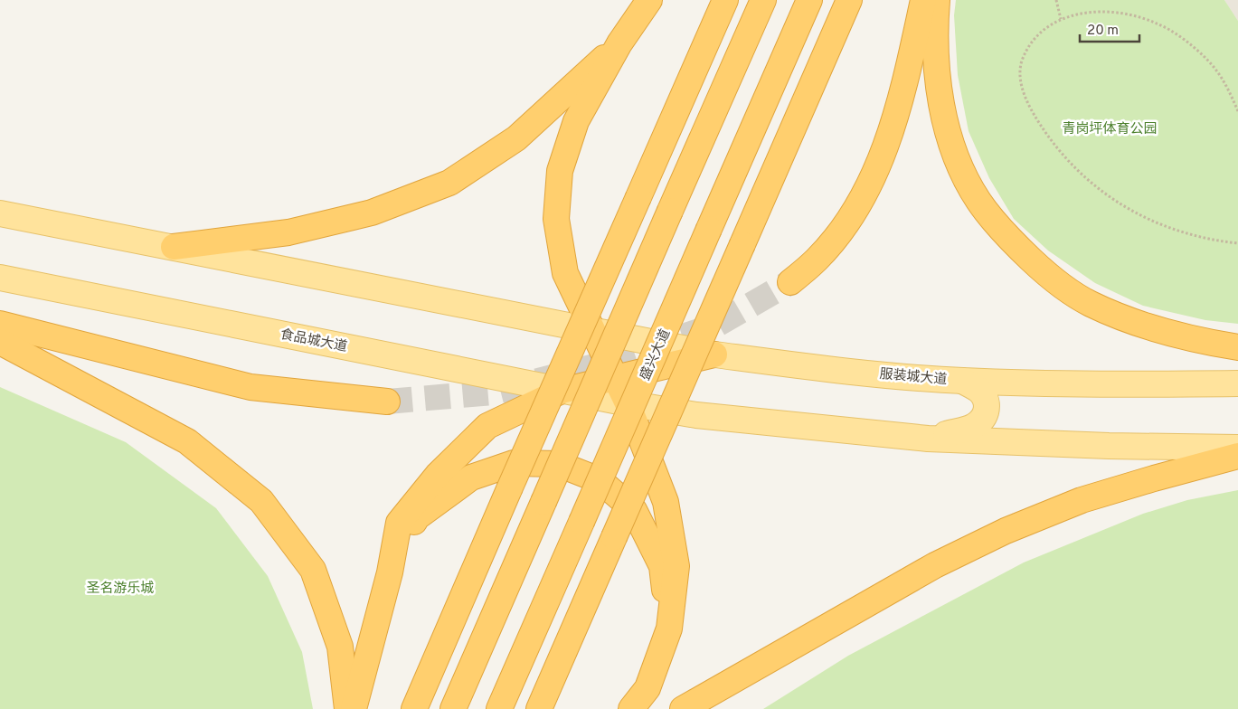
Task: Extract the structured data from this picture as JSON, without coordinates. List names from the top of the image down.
{
  "streets": {
    "highway": ["盛兴大道"],
    "main road": ["食品城大道", "服装城大道"]
  },
  "parks": ["青岗坪体育公园", "圣名游乐城"],
  "scale_bar": "20 m"
}
